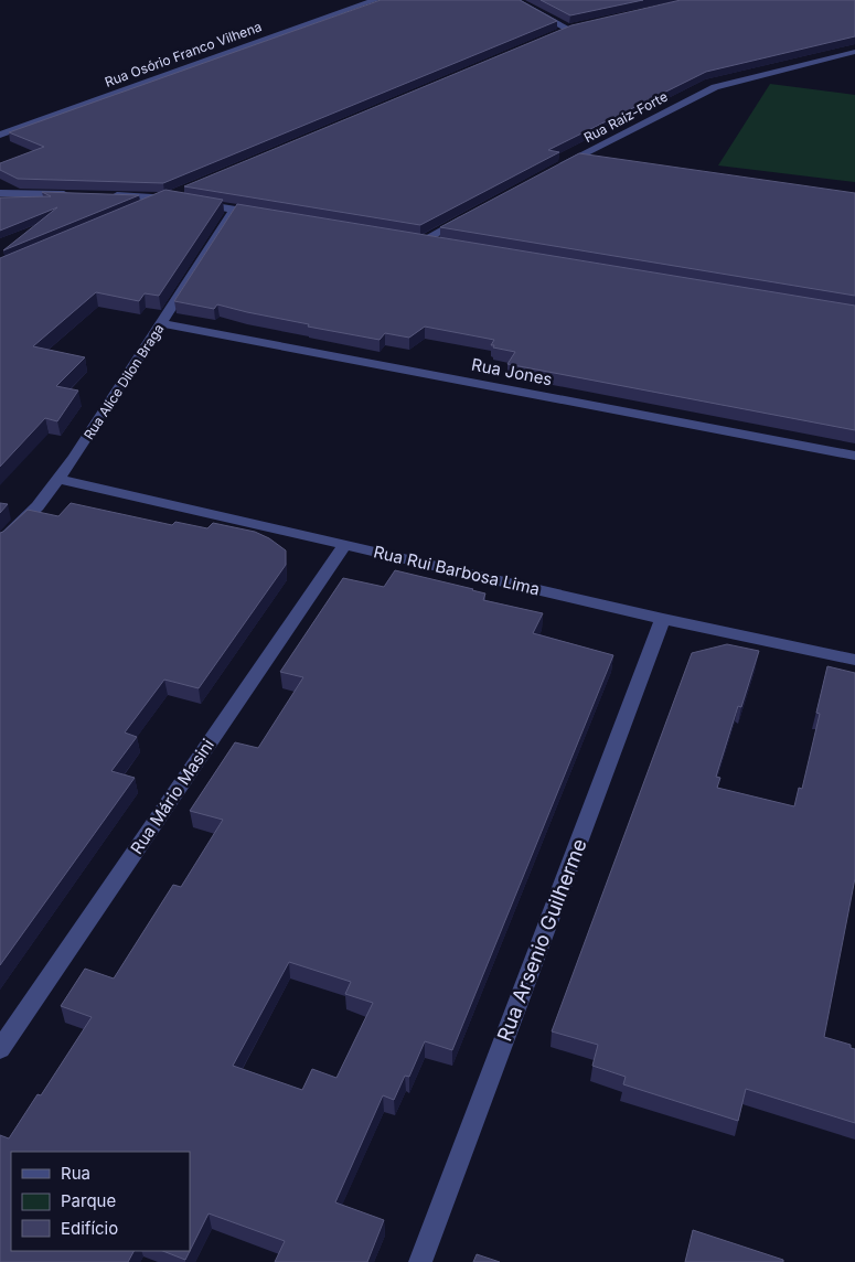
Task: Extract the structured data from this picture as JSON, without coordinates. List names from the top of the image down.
{
  "streets": {
    "street": [
      "Rua Osório Franco Vilhena",
      "Rua Raiz-Forte",
      "Rua Jones",
      "Rua Alice Dilon Braga",
      "Rua Rui Barbosa Lima",
      "Rua Mário Masini",
      "Rua Arsenio Guilherme"
    ]
  },
  "crossings": [
    ["Rua Jones", "Rua Alice Dilon Braga"],
    ["Rua Alice Dilon Braga", "Rua Rui Barbosa Lima"],
    ["Rua Rui Barbosa Lima", "Rua Mário Masini"],
    ["Rua Rui Barbosa Lima", "Rua Arsenio Guilherme"]
  ],
  "legend": ["Rua", "Parque", "Edifício"]
}
